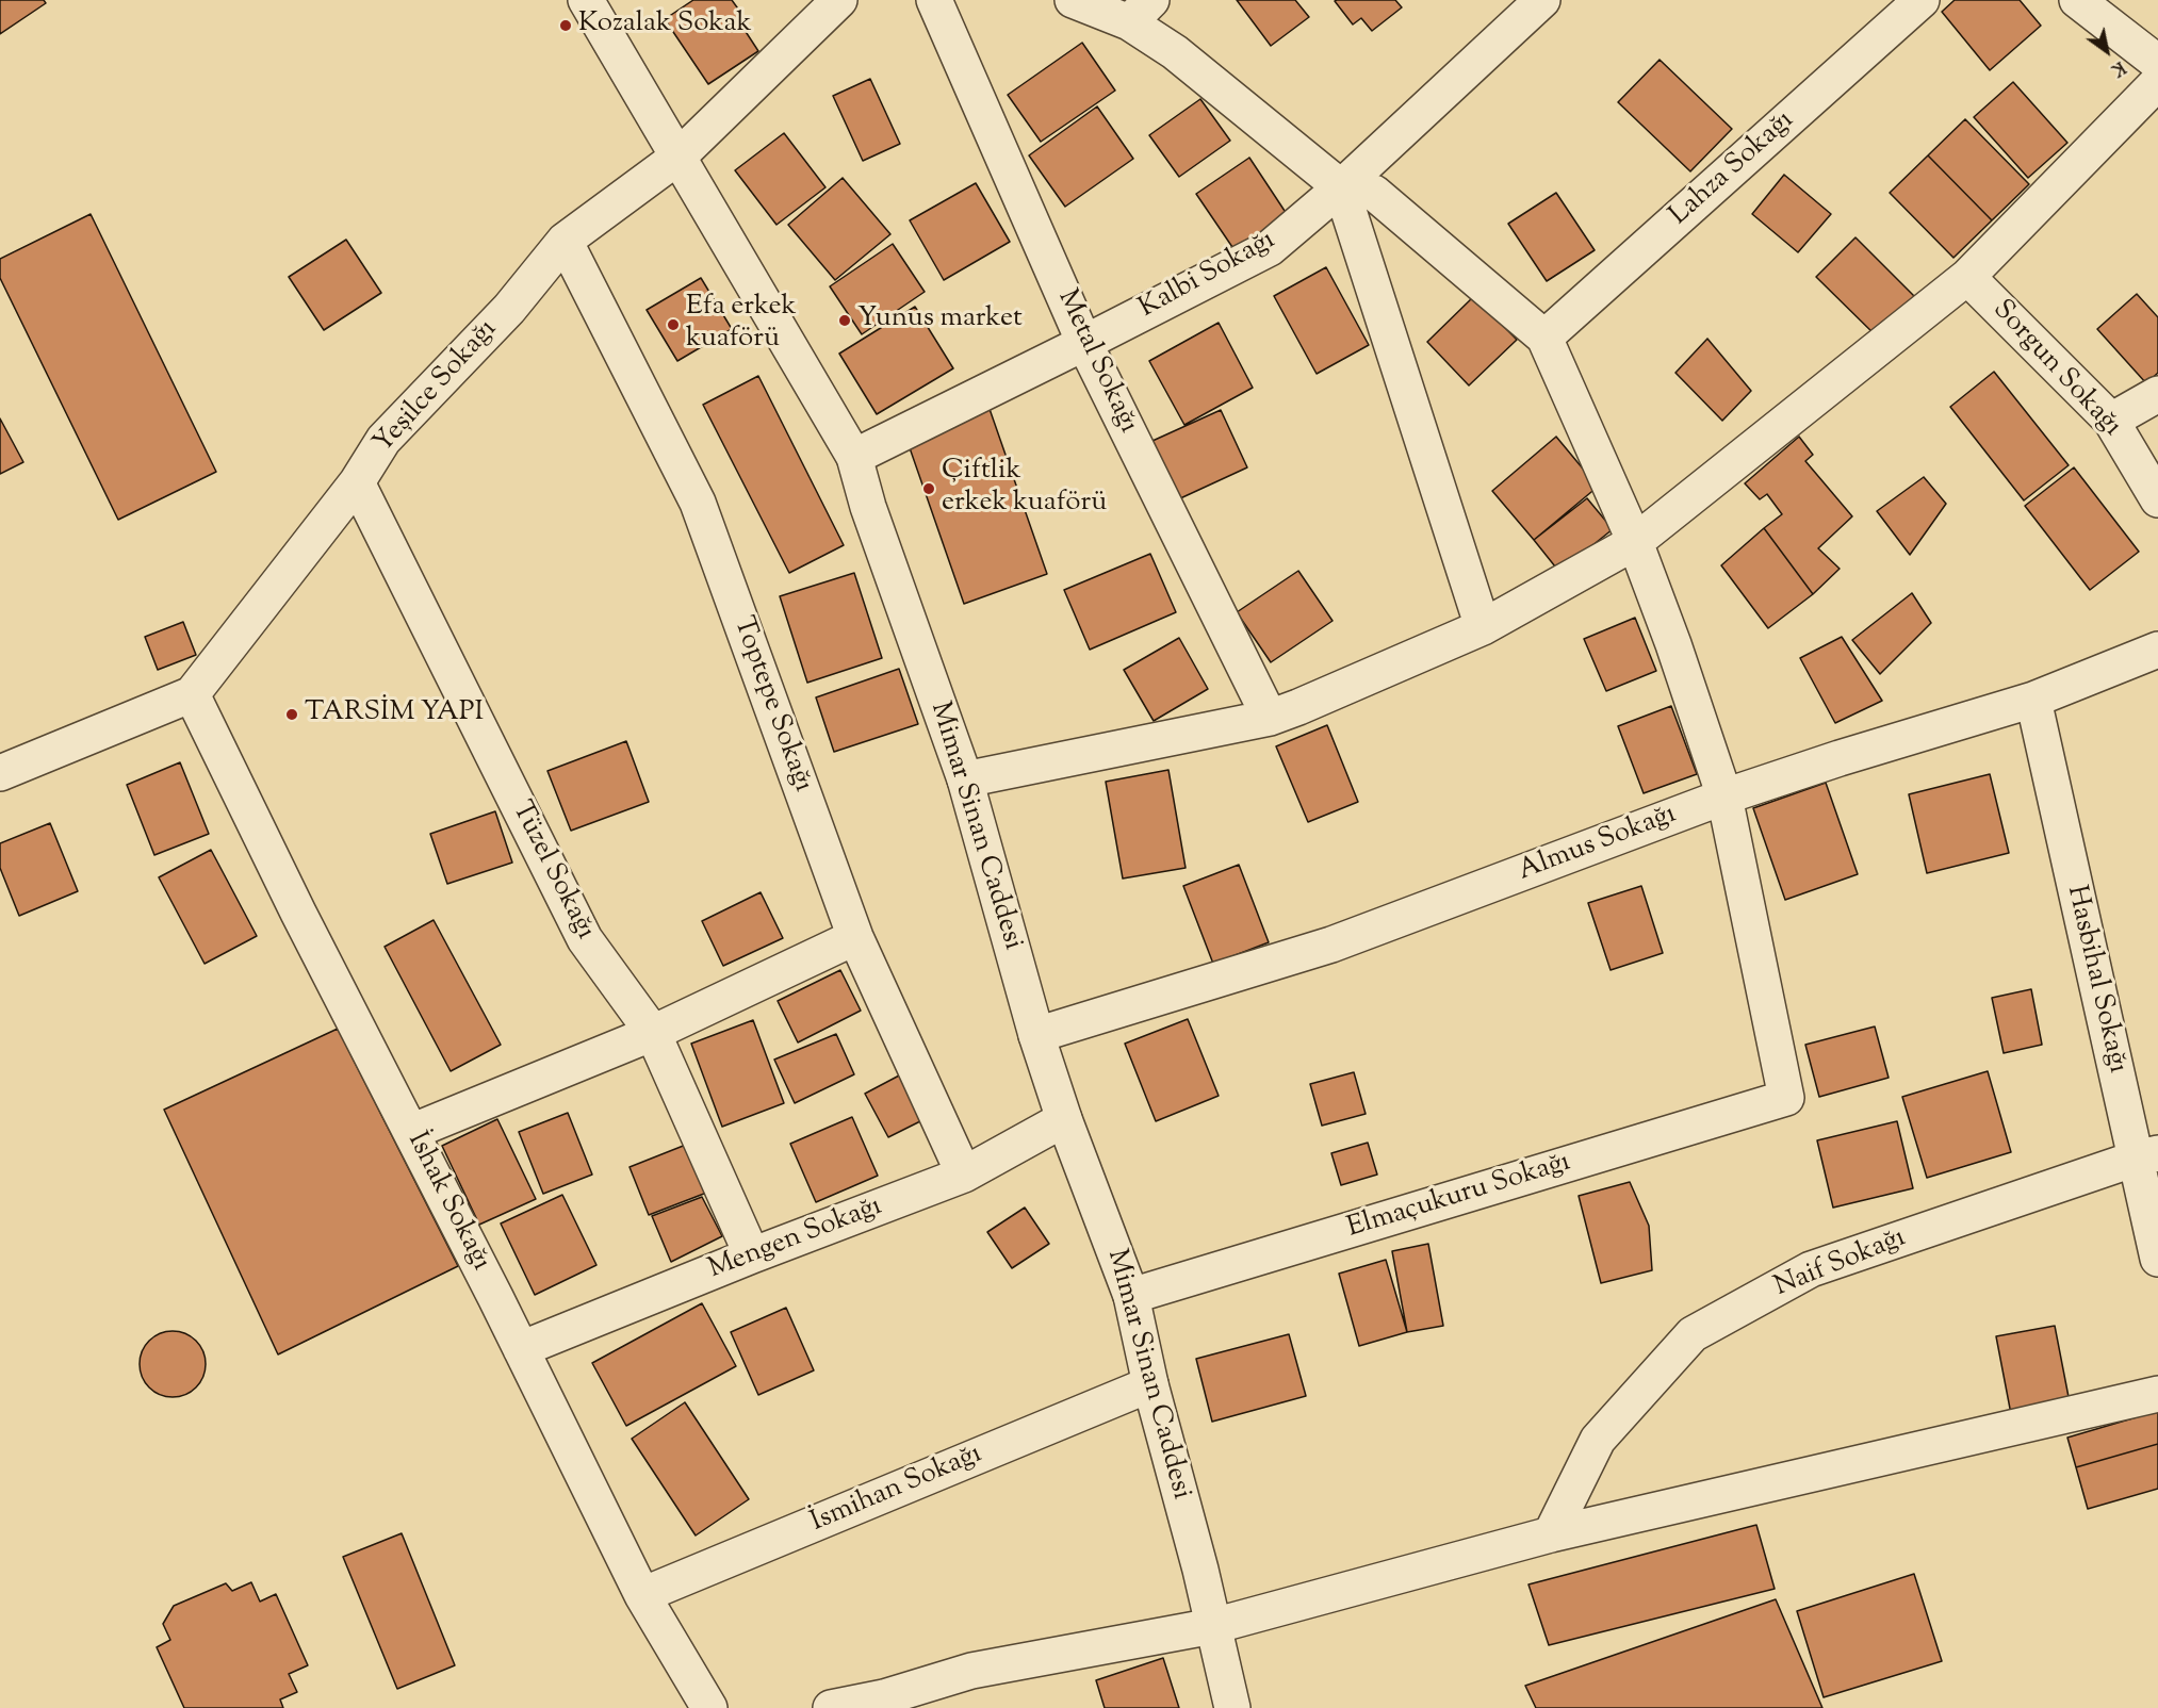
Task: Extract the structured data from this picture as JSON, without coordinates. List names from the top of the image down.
{
  "streets": {
    "street": [
      "Lahza Sokağı",
      "Kalbi Sokağı",
      "Metal Sokağı",
      "Sorgun Sokağı",
      "Yeşilce Sokağı",
      "Toptepe Sokağı",
      "Mimar Sinan Caddesi",
      "Almus Sokağı",
      "Tüzel Sokağı",
      "Hasbihal Sokağı",
      "Elmaçukuru Sokağı",
      "İshak Sokağı",
      "Mengen Sokağı",
      "Naif Sokağı",
      "İsmihan Sokağı"
    ]
  },
  "crossings": [
    ["Kalbi Sokağı", "Metal Sokağı"],
    ["Kalbi Sokağı", "Mimar Sinan Caddesi"],
    ["Yeşilce Sokağı", "Toptepe Sokağı"],
    ["Yeşilce Sokağı", "Mimar Sinan Caddesi"],
    ["Yeşilce Sokağı", "Tüzel Sokağı"],
    ["Yeşilce Sokağı", "İshak Sokağı"],
    ["Toptepe Sokağı", "Mengen Sokağı"],
    ["Mimar Sinan Caddesi", "Almus Sokağı"],
    ["Mimar Sinan Caddesi", "Elmaçukuru Sokağı"],
    ["Mimar Sinan Caddesi", "Mengen Sokağı"],
    ["Mimar Sinan Caddesi", "İsmihan Sokağı"],
    ["Almus Sokağı", "Hasbihal Sokağı"],
    ["Almus Sokağı", "Elmaçukuru Sokağı"],
    ["Tüzel Sokağı", "Mengen Sokağı"],
    ["Hasbihal Sokağı", "Naif Sokağı"],
    ["İshak Sokağı", "Mengen Sokağı"],
    ["İshak Sokağı", "İsmihan Sokağı"]
  ],
  "places": [
    "Kozalak Sokak",
    "Yunus market",
    "Efa erkek kuaförü",
    "Çiftlik erkek kuaförü",
    "TARSİM YAPI"
  ],
  "north": "bottom right"
}
